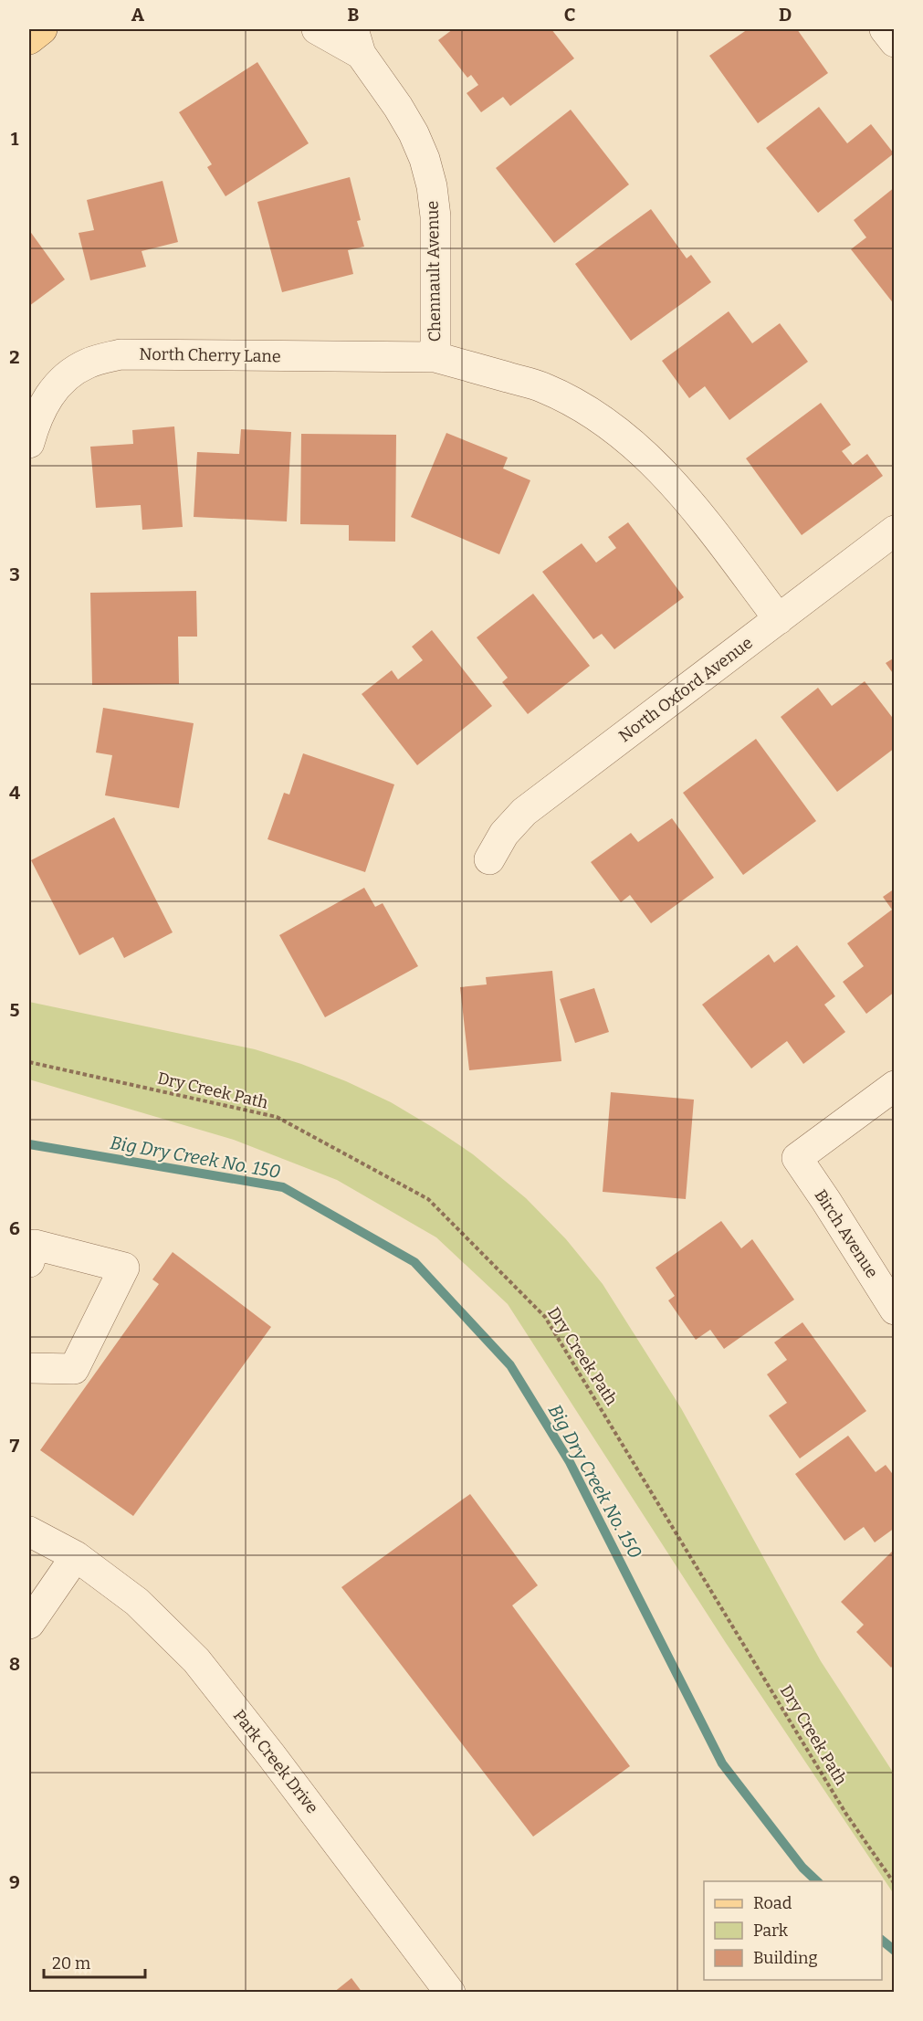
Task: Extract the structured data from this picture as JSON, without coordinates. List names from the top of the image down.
{
  "streets": {
    "street": [
      "Chennault Avenue",
      "North Cherry Lane",
      "North Oxford Avenue",
      "Birch Avenue",
      "Park Creek Drive"
    ],
    "path": ["Dry Creek Path"]
  },
  "crossings": [
    ["Chennault Avenue", "North Cherry Lane"],
    ["Chennault Avenue", "North Oxford Avenue"]
  ],
  "water": ["Big Dry Creek No. 150"],
  "legend": ["Road", "Park", "Building"],
  "scale_bar": "20 m",
  "grid": {
    "columns": [
      "A",
      "B",
      "C",
      "D"
    ],
    "rows": [
      "1",
      "2",
      "3",
      "4",
      "5",
      "6",
      "7",
      "8",
      "9"
    ]
  }
}
